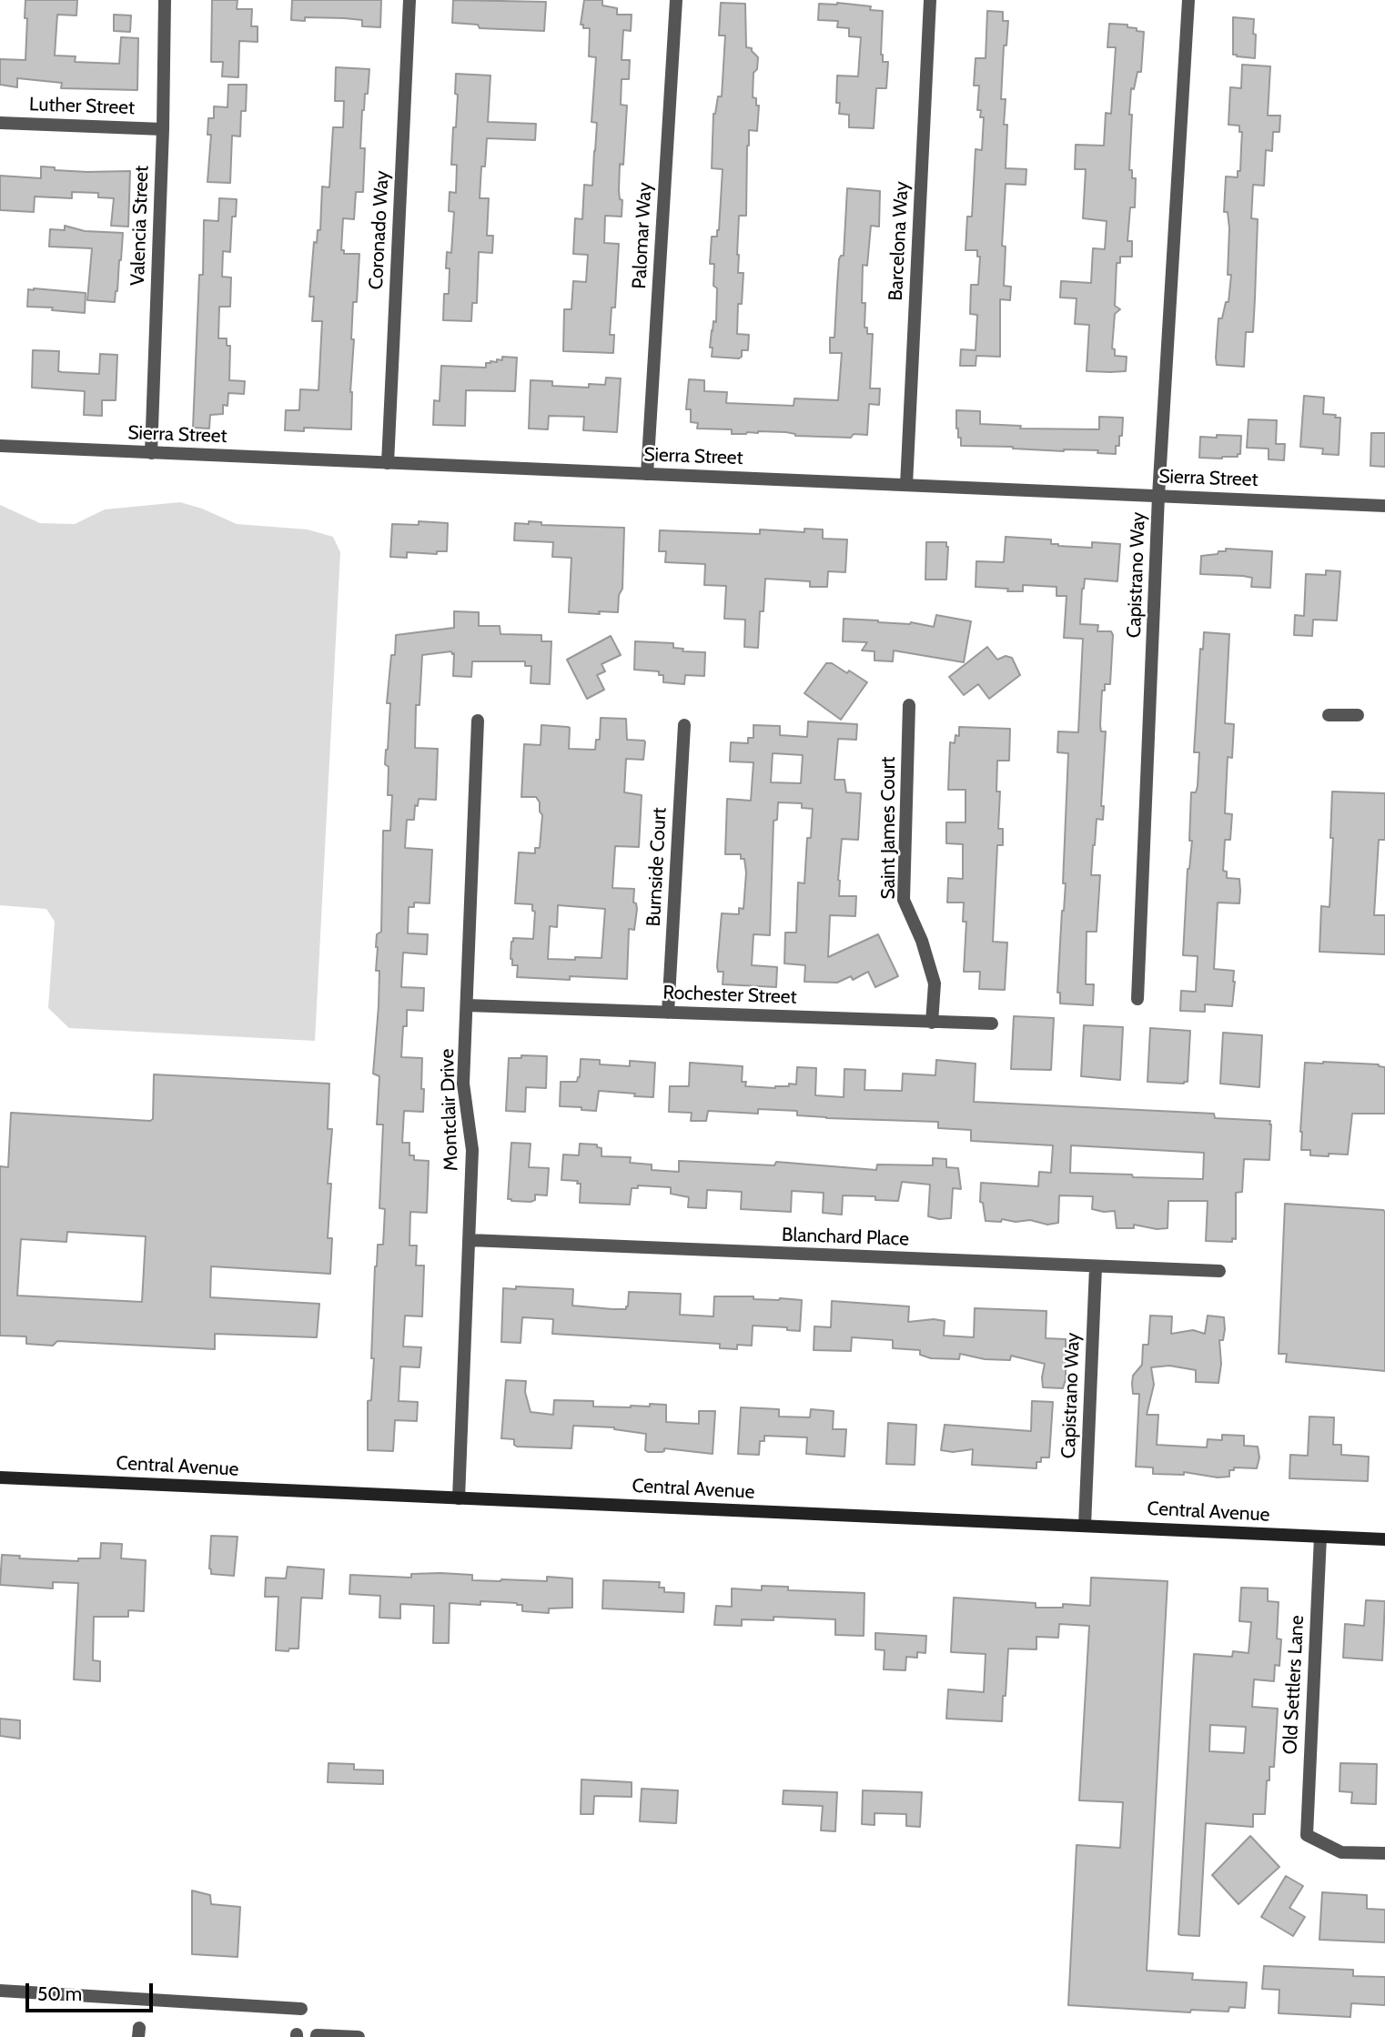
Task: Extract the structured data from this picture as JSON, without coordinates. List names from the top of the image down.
{
  "streets": {
    "main road": ["Central Avenue"],
    "street": [
      "Luther Street",
      "Valencia Street",
      "Coronado Way",
      "Palomar Way",
      "Barcelona Way",
      "Sierra Street",
      "Capistrano Way",
      "Saint James Court",
      "Burnside Court",
      "Rochester Street",
      "Montclair Drive",
      "Blanchard Place",
      "Old Settlers Lane"
    ]
  },
  "crossings": [
    ["Luther Street", "Valencia Street"],
    ["Valencia Street", "Sierra Street"],
    ["Coronado Way", "Sierra Street"],
    ["Palomar Way", "Sierra Street"],
    ["Barcelona Way", "Sierra Street"],
    ["Sierra Street", "Capistrano Way"],
    ["Capistrano Way", "Blanchard Place"],
    ["Capistrano Way", "Central Avenue"],
    ["Saint James Court", "Rochester Street"],
    ["Burnside Court", "Rochester Street"],
    ["Rochester Street", "Montclair Drive"],
    ["Montclair Drive", "Blanchard Place"],
    ["Montclair Drive", "Central Avenue"],
    ["Central Avenue", "Old Settlers Lane"]
  ],
  "scale_bar": "50 m"
}
